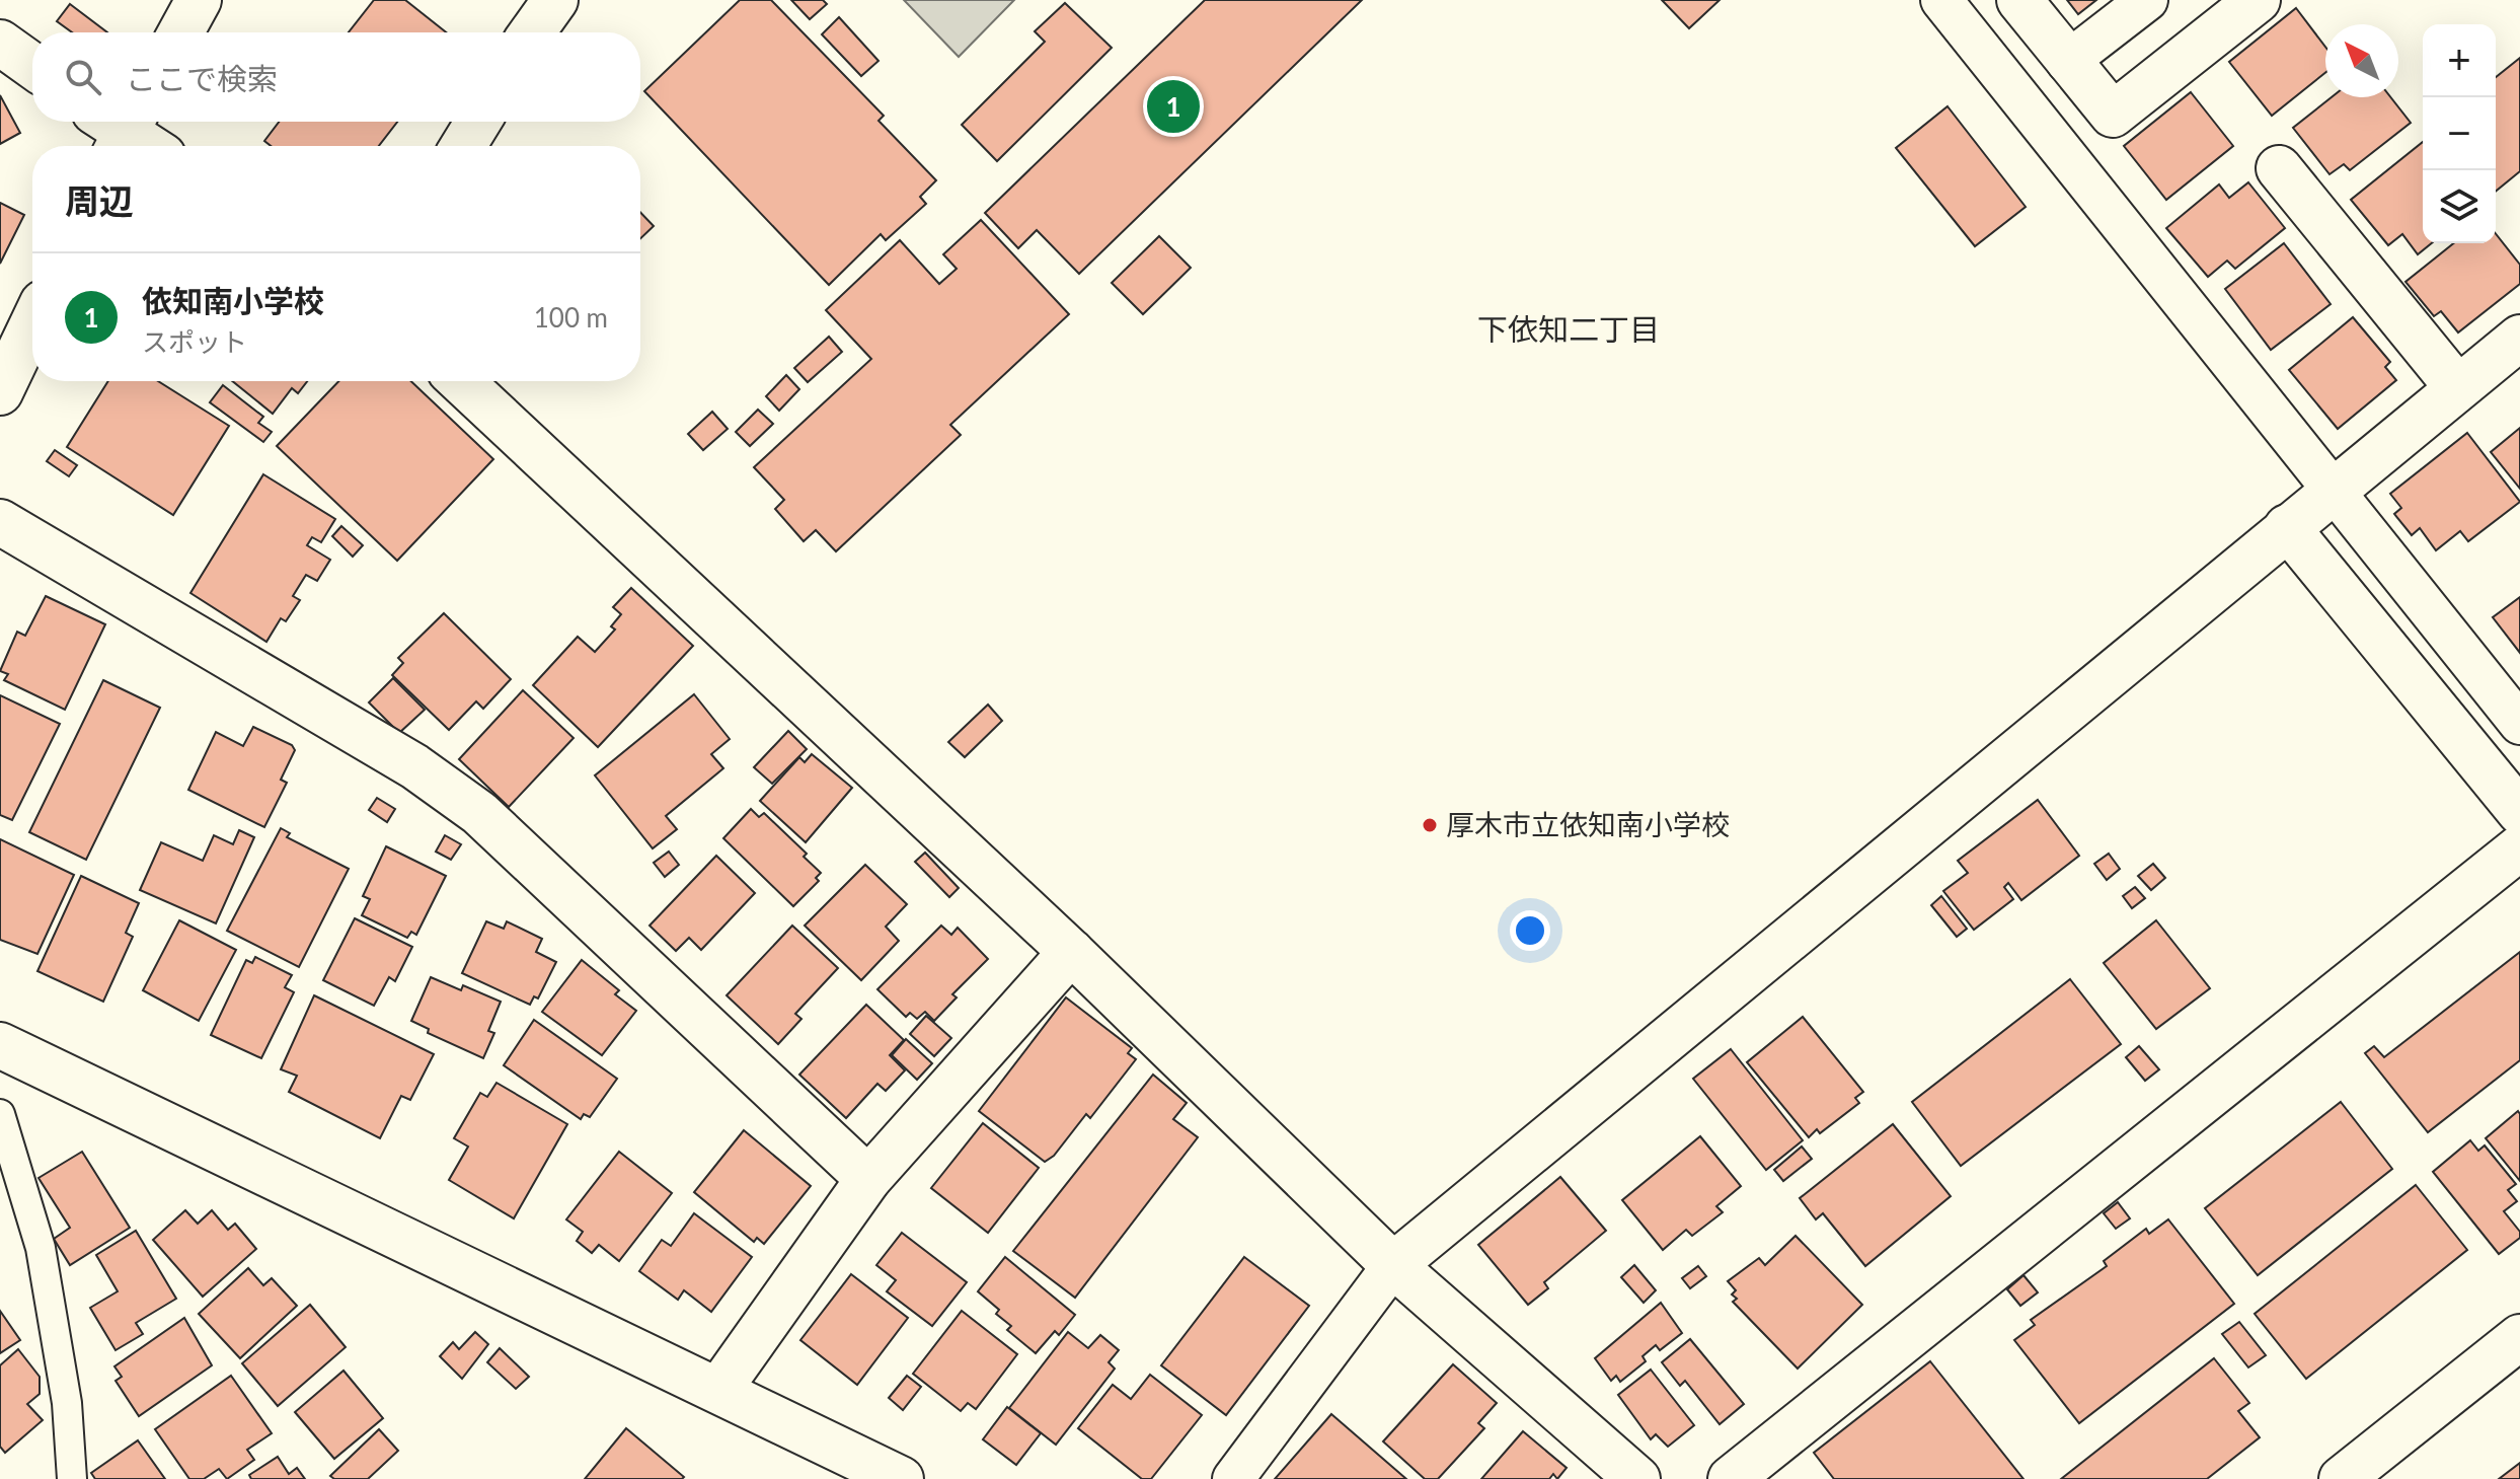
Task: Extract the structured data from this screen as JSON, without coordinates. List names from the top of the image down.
{
  "districts": ["下依知二丁目"],
  "places": ["厚木市立依知南小学校"],
  "north": "top left",
  "page": {
    "map_buttons": ["+", "−"],
    "search": "ここで検索",
    "pins": "1",
    "heading": "周辺",
    "list": [
      {
        "mark": "1",
        "name": "依知南小学校",
        "note": "スポット",
        "value": "100 m"
      }
    ]
  }
}
